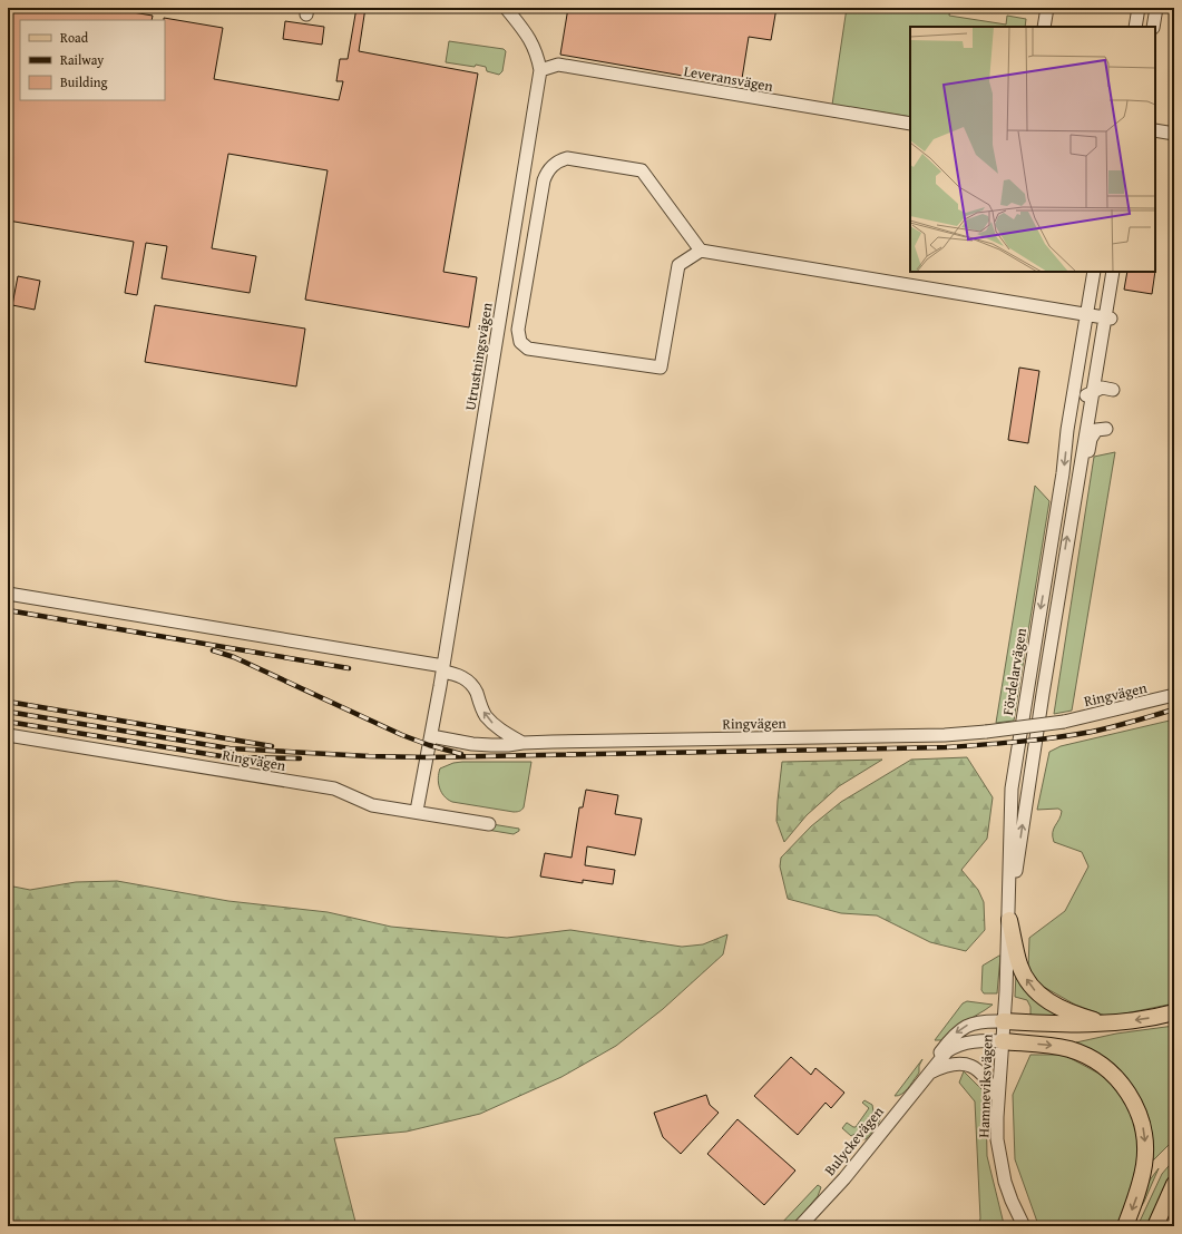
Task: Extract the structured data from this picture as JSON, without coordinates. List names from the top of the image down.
{
  "streets": {
    "street": [
      "Leveransvägen",
      "Utrustningsvägen",
      "Fördelarvägen",
      "Ringvägen",
      "Hamneviksvägen",
      "Bulyckevägen"
    ]
  },
  "crossings": [
    ["Leveransvägen", "Utrustningsvägen"],
    ["Utrustningsvägen", "Ringvägen"],
    ["Fördelarvägen", "Hamneviksvägen"],
    ["Fördelarvägen", "Bulyckevägen"],
    ["Hamneviksvägen", "Bulyckevägen"]
  ],
  "legend": ["Road", "Railway", "Building"]
}
